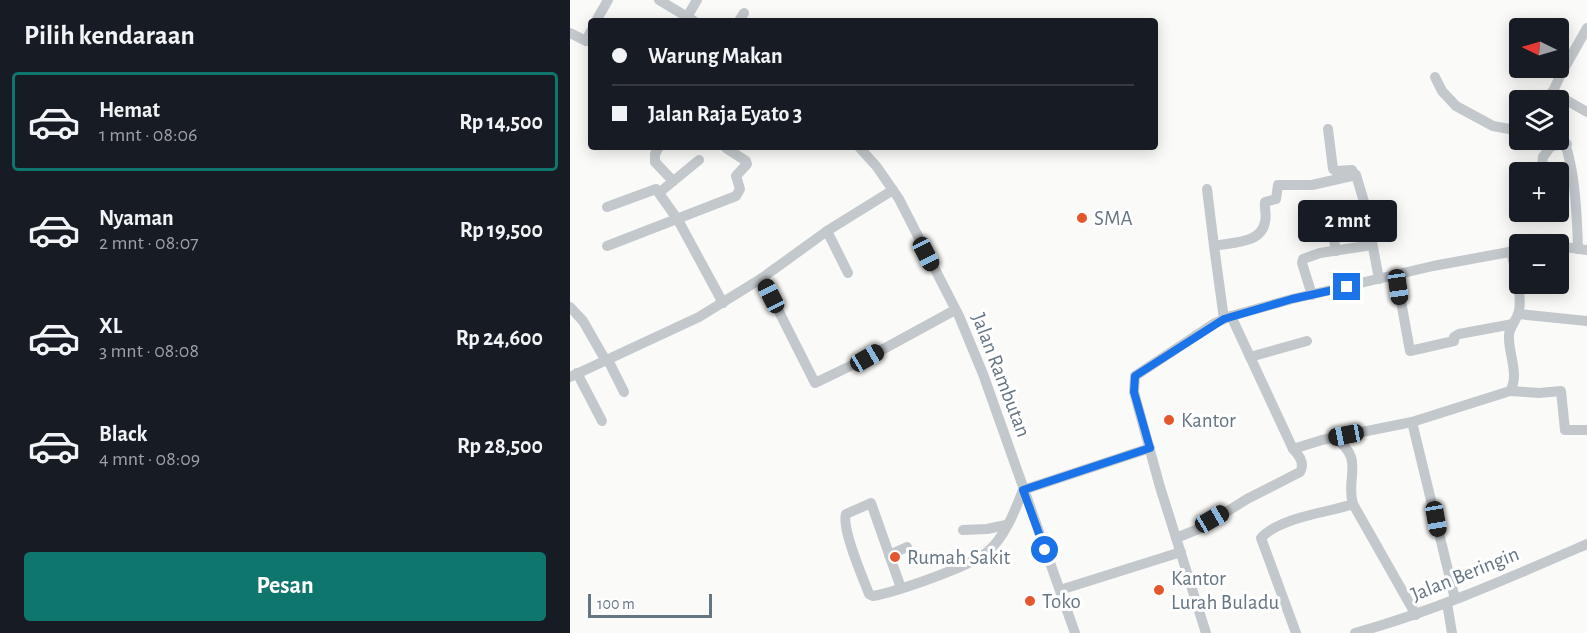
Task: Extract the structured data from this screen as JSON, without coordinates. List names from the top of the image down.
{
  "streets": {
    "street": ["Jalan Rambutan", "Jalan Beringin"]
  },
  "places": [
    "SMA",
    "Kantor",
    "Rumah Sakit",
    "Kantor Lurah Buladu",
    "Toko"
  ],
  "scale_bar": "100 m",
  "north": "left",
  "page": {
    "heading": "Pilih kendaraan",
    "map_buttons": ["+", "−"],
    "banner": ["Warung Makan", "Jalan Raja Eyato 3"],
    "list": [
      {
        "name": "Hemat",
        "note": "1 mnt · 08:06",
        "value": "Rp 14,500"
      },
      {
        "name": "Nyaman",
        "note": "2 mnt · 08:07",
        "value": "Rp 19,500"
      },
      {
        "name": "XL",
        "note": "3 mnt · 08:08",
        "value": "Rp 24,600"
      },
      {
        "name": "Black",
        "note": "4 mnt · 08:09",
        "value": "Rp 28,500"
      }
    ],
    "bubble": "2 mnt",
    "buttons": "Pesan",
    "scale": "100 m"
  }
}
